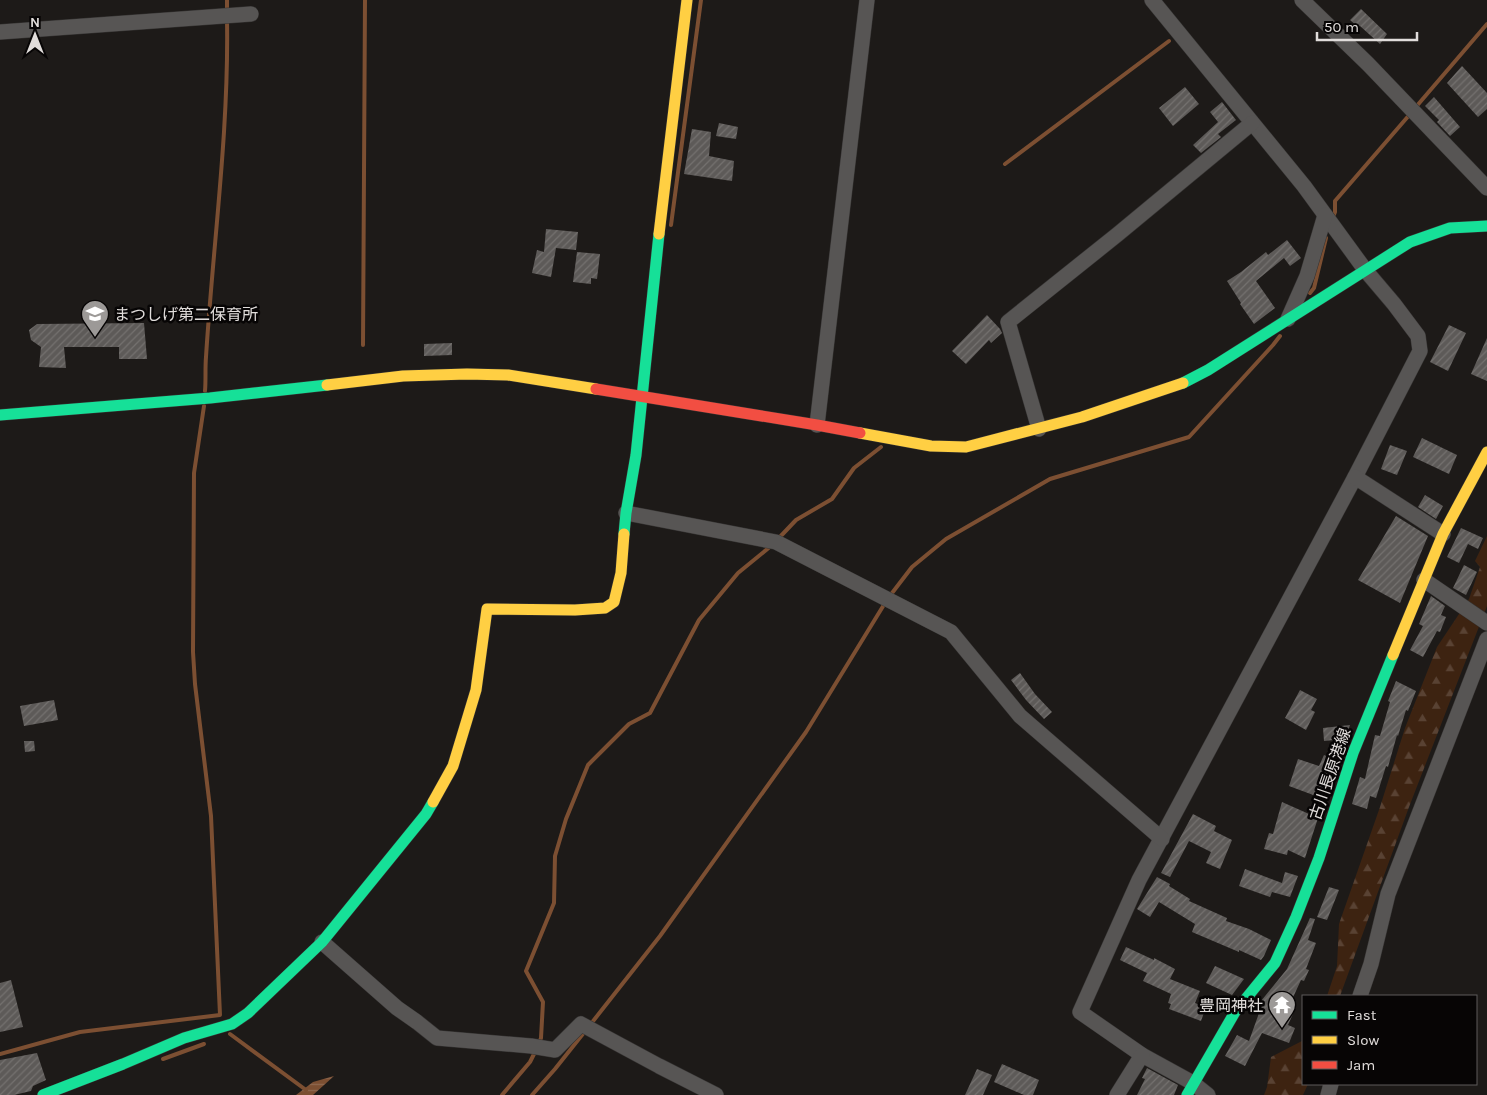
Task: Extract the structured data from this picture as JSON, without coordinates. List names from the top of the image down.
{
  "streets": {
    "street": ["古川長原港線"]
  },
  "places": {
    "school or university": ["まつしげ第二保育所"],
    "temple": ["豊岡神社"]
  },
  "legend": ["Fast", "Slow", "Jam"],
  "scale_bar": "50 m",
  "north": "top"
}
